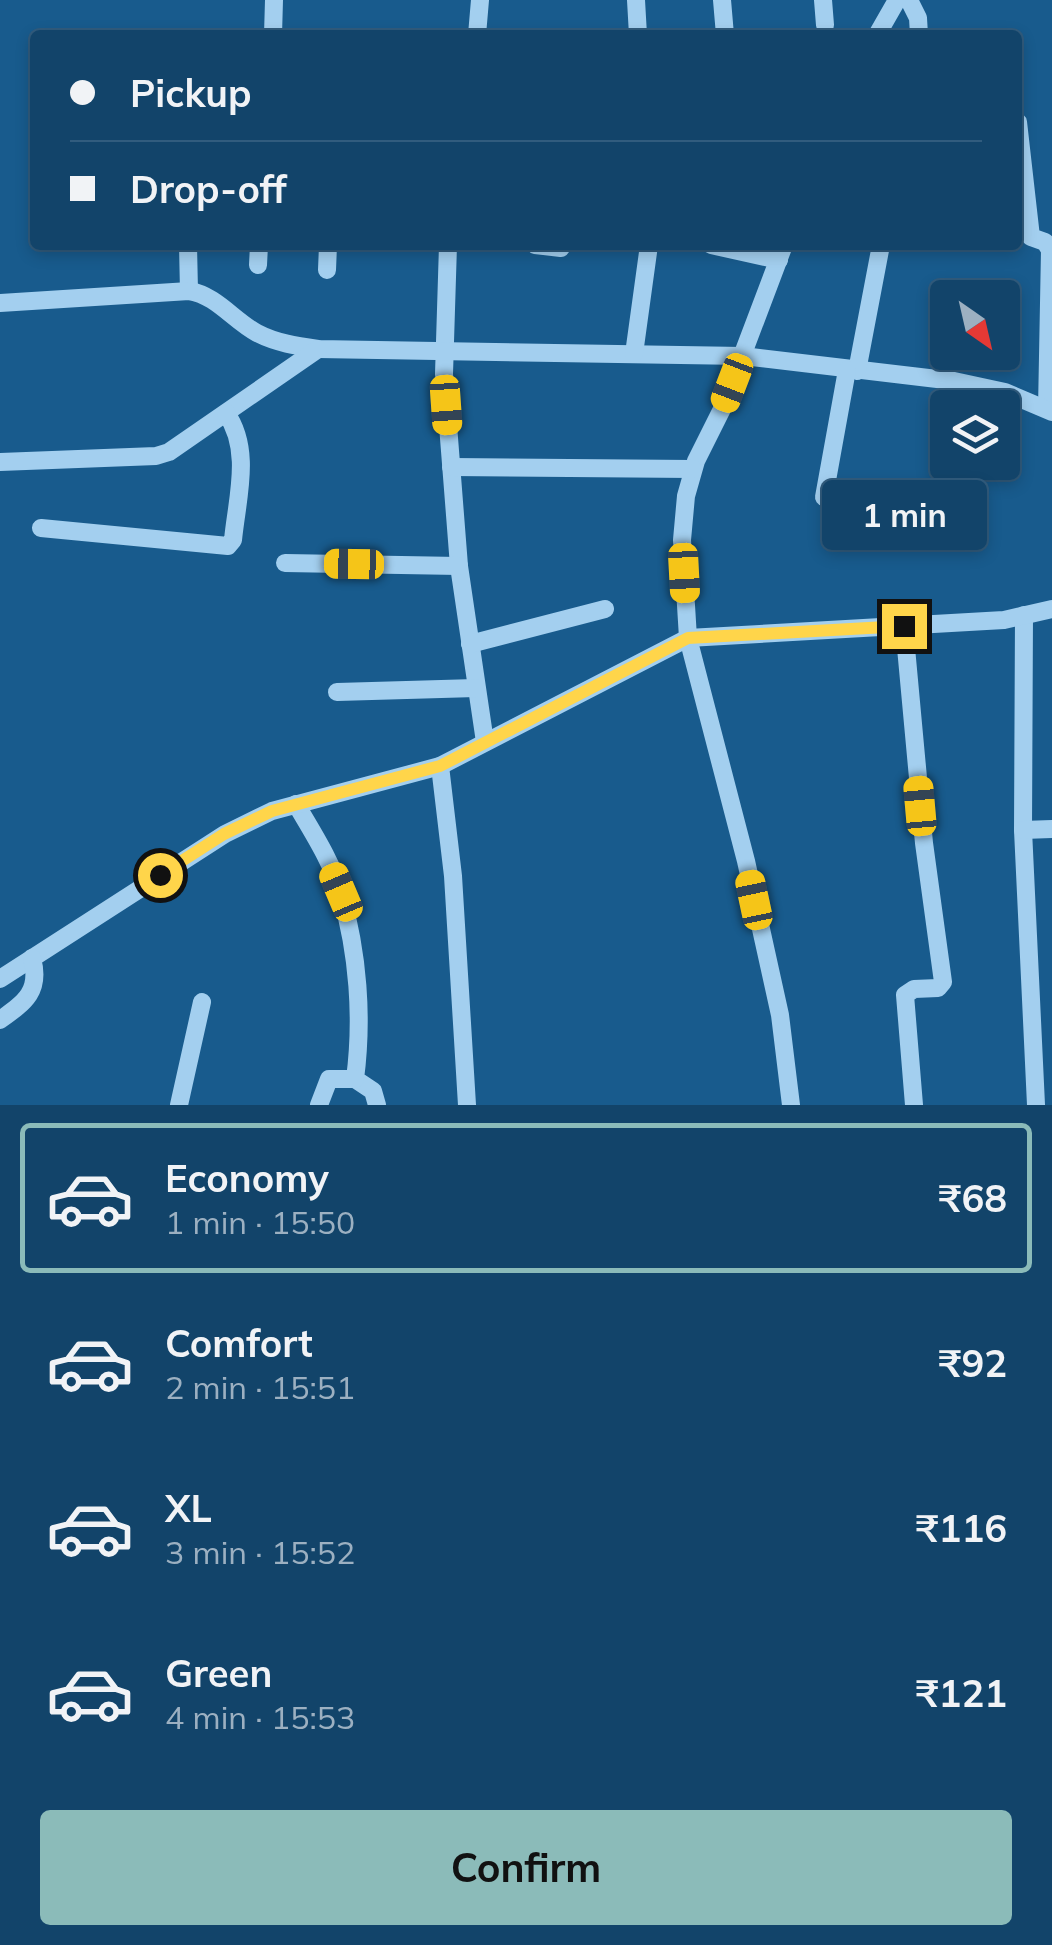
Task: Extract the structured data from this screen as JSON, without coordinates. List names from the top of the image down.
{
  "north": "bottom right",
  "page": {
    "banner": ["Pickup", "Drop-off"],
    "bubble": "1 min",
    "list": [
      {
        "name": "Economy",
        "note": "1 min · 15:50",
        "value": "₹68"
      },
      {
        "name": "Comfort",
        "note": "2 min · 15:51",
        "value": "₹92"
      },
      {
        "name": "XL",
        "note": "3 min · 15:52",
        "value": "₹116"
      },
      {
        "name": "Green",
        "note": "4 min · 15:53",
        "value": "₹121"
      }
    ],
    "buttons": "Confirm"
  }
}
